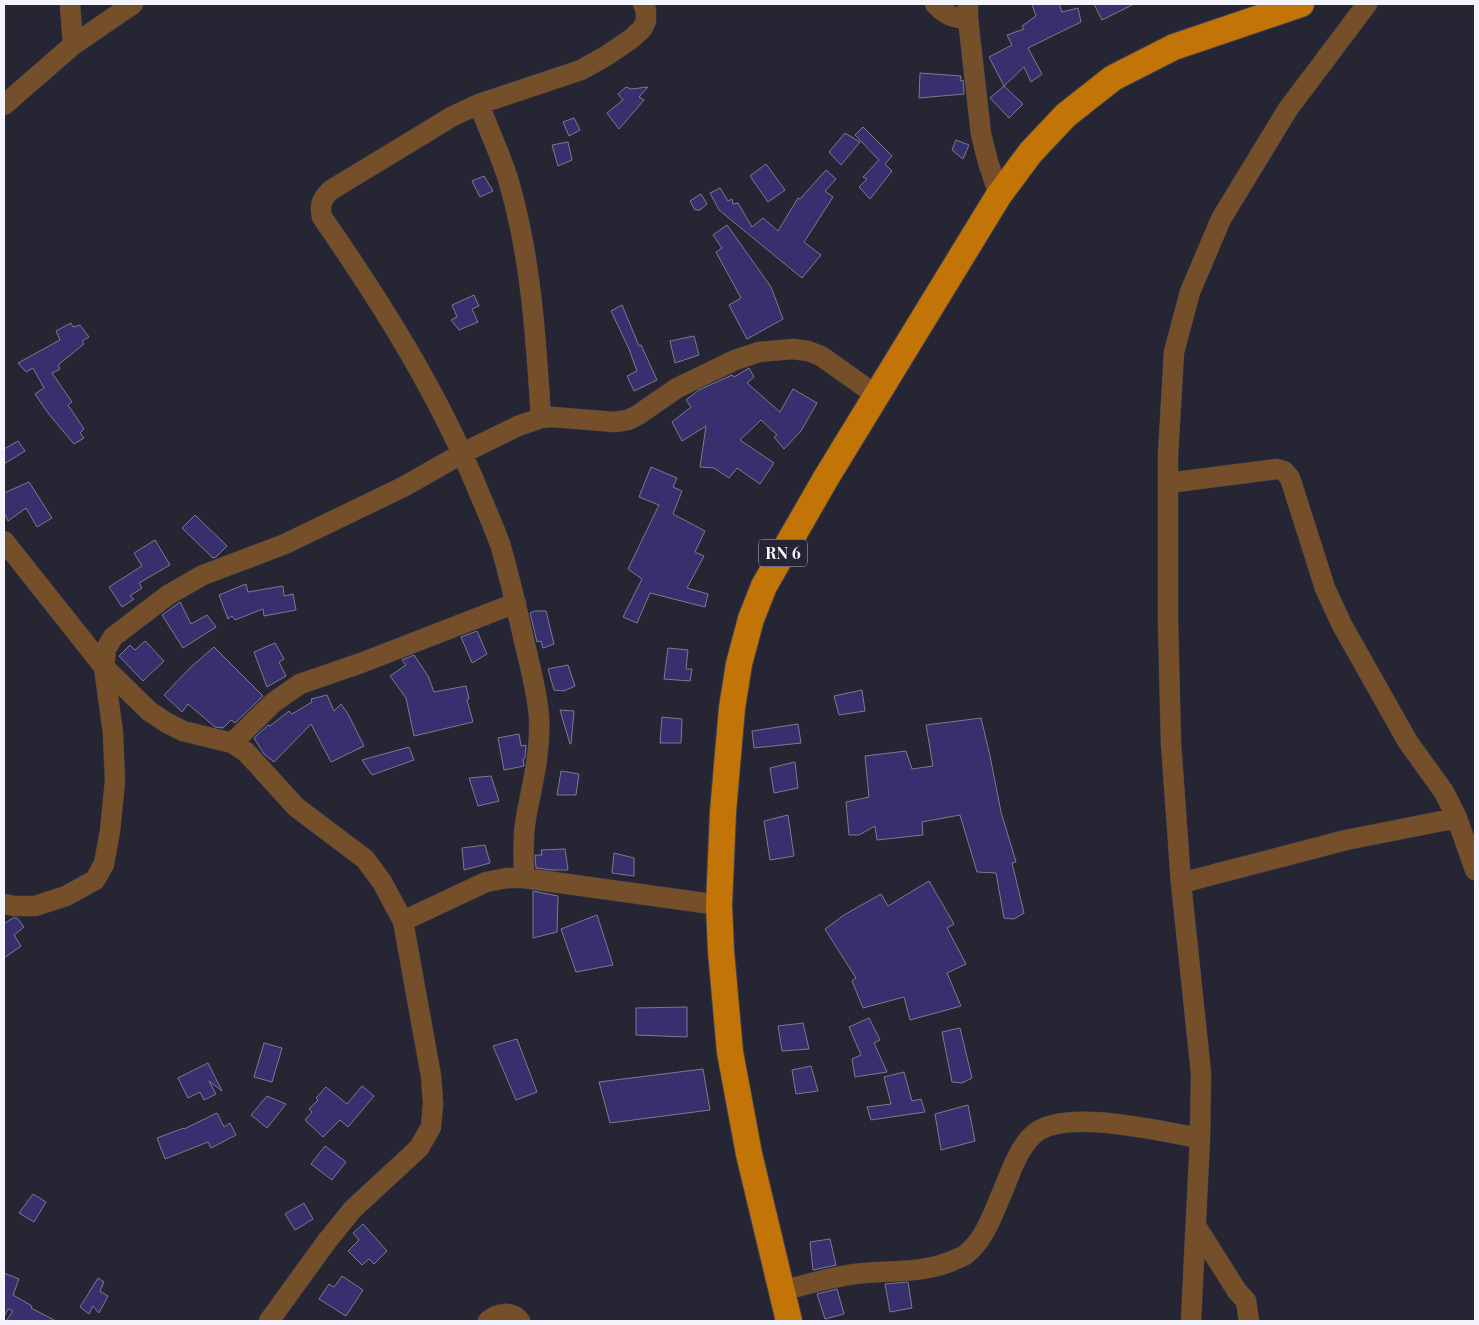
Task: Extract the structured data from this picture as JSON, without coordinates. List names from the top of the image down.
{
  "streets": {
    "main road": ["RN 6"]
  }
}
